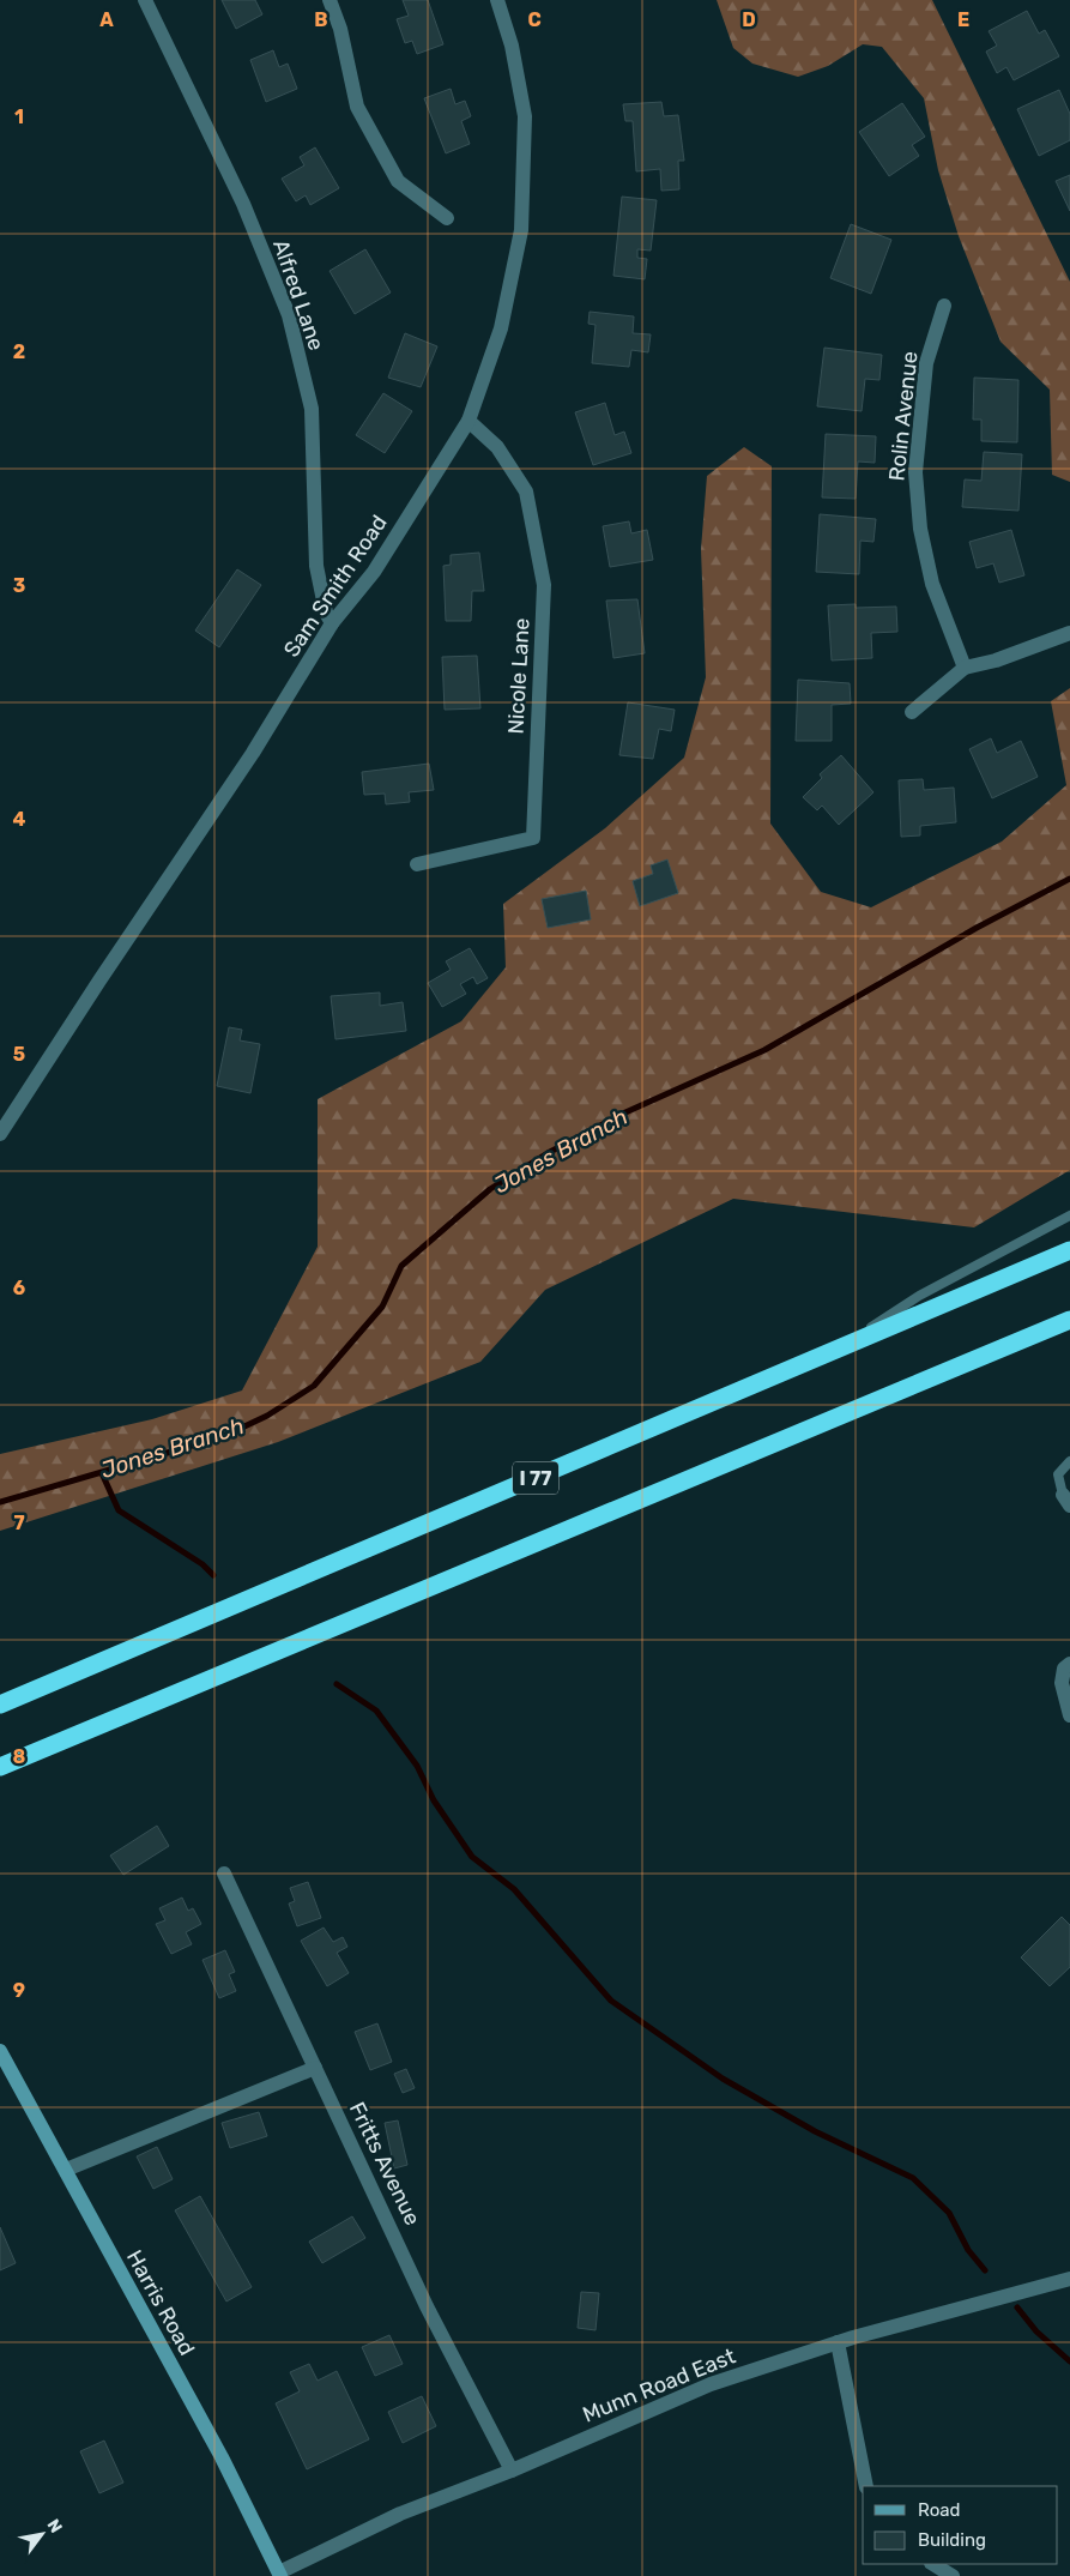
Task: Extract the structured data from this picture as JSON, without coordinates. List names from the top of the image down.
{
  "streets": {
    "highway": ["I 77"],
    "street": [
      "Alfred Lane",
      "Rolin Avenue",
      "Sam Smith Road",
      "Nicole Lane",
      "Fritts Avenue",
      "Harris Road",
      "Munn Road East"
    ]
  },
  "crossings": [
    ["Alfred Lane", "Sam Smith Road"],
    ["Sam Smith Road", "Nicole Lane"],
    ["Fritts Avenue", "Munn Road East"],
    ["Harris Road", "Munn Road East"]
  ],
  "water": ["Jones Branch"],
  "legend": ["Road", "Building"],
  "north": "top right",
  "grid": {
    "columns": [
      "A",
      "B",
      "C",
      "D",
      "E"
    ],
    "rows": [
      "1",
      "2",
      "3",
      "4",
      "5",
      "6",
      "7",
      "8",
      "9"
    ]
  }
}
